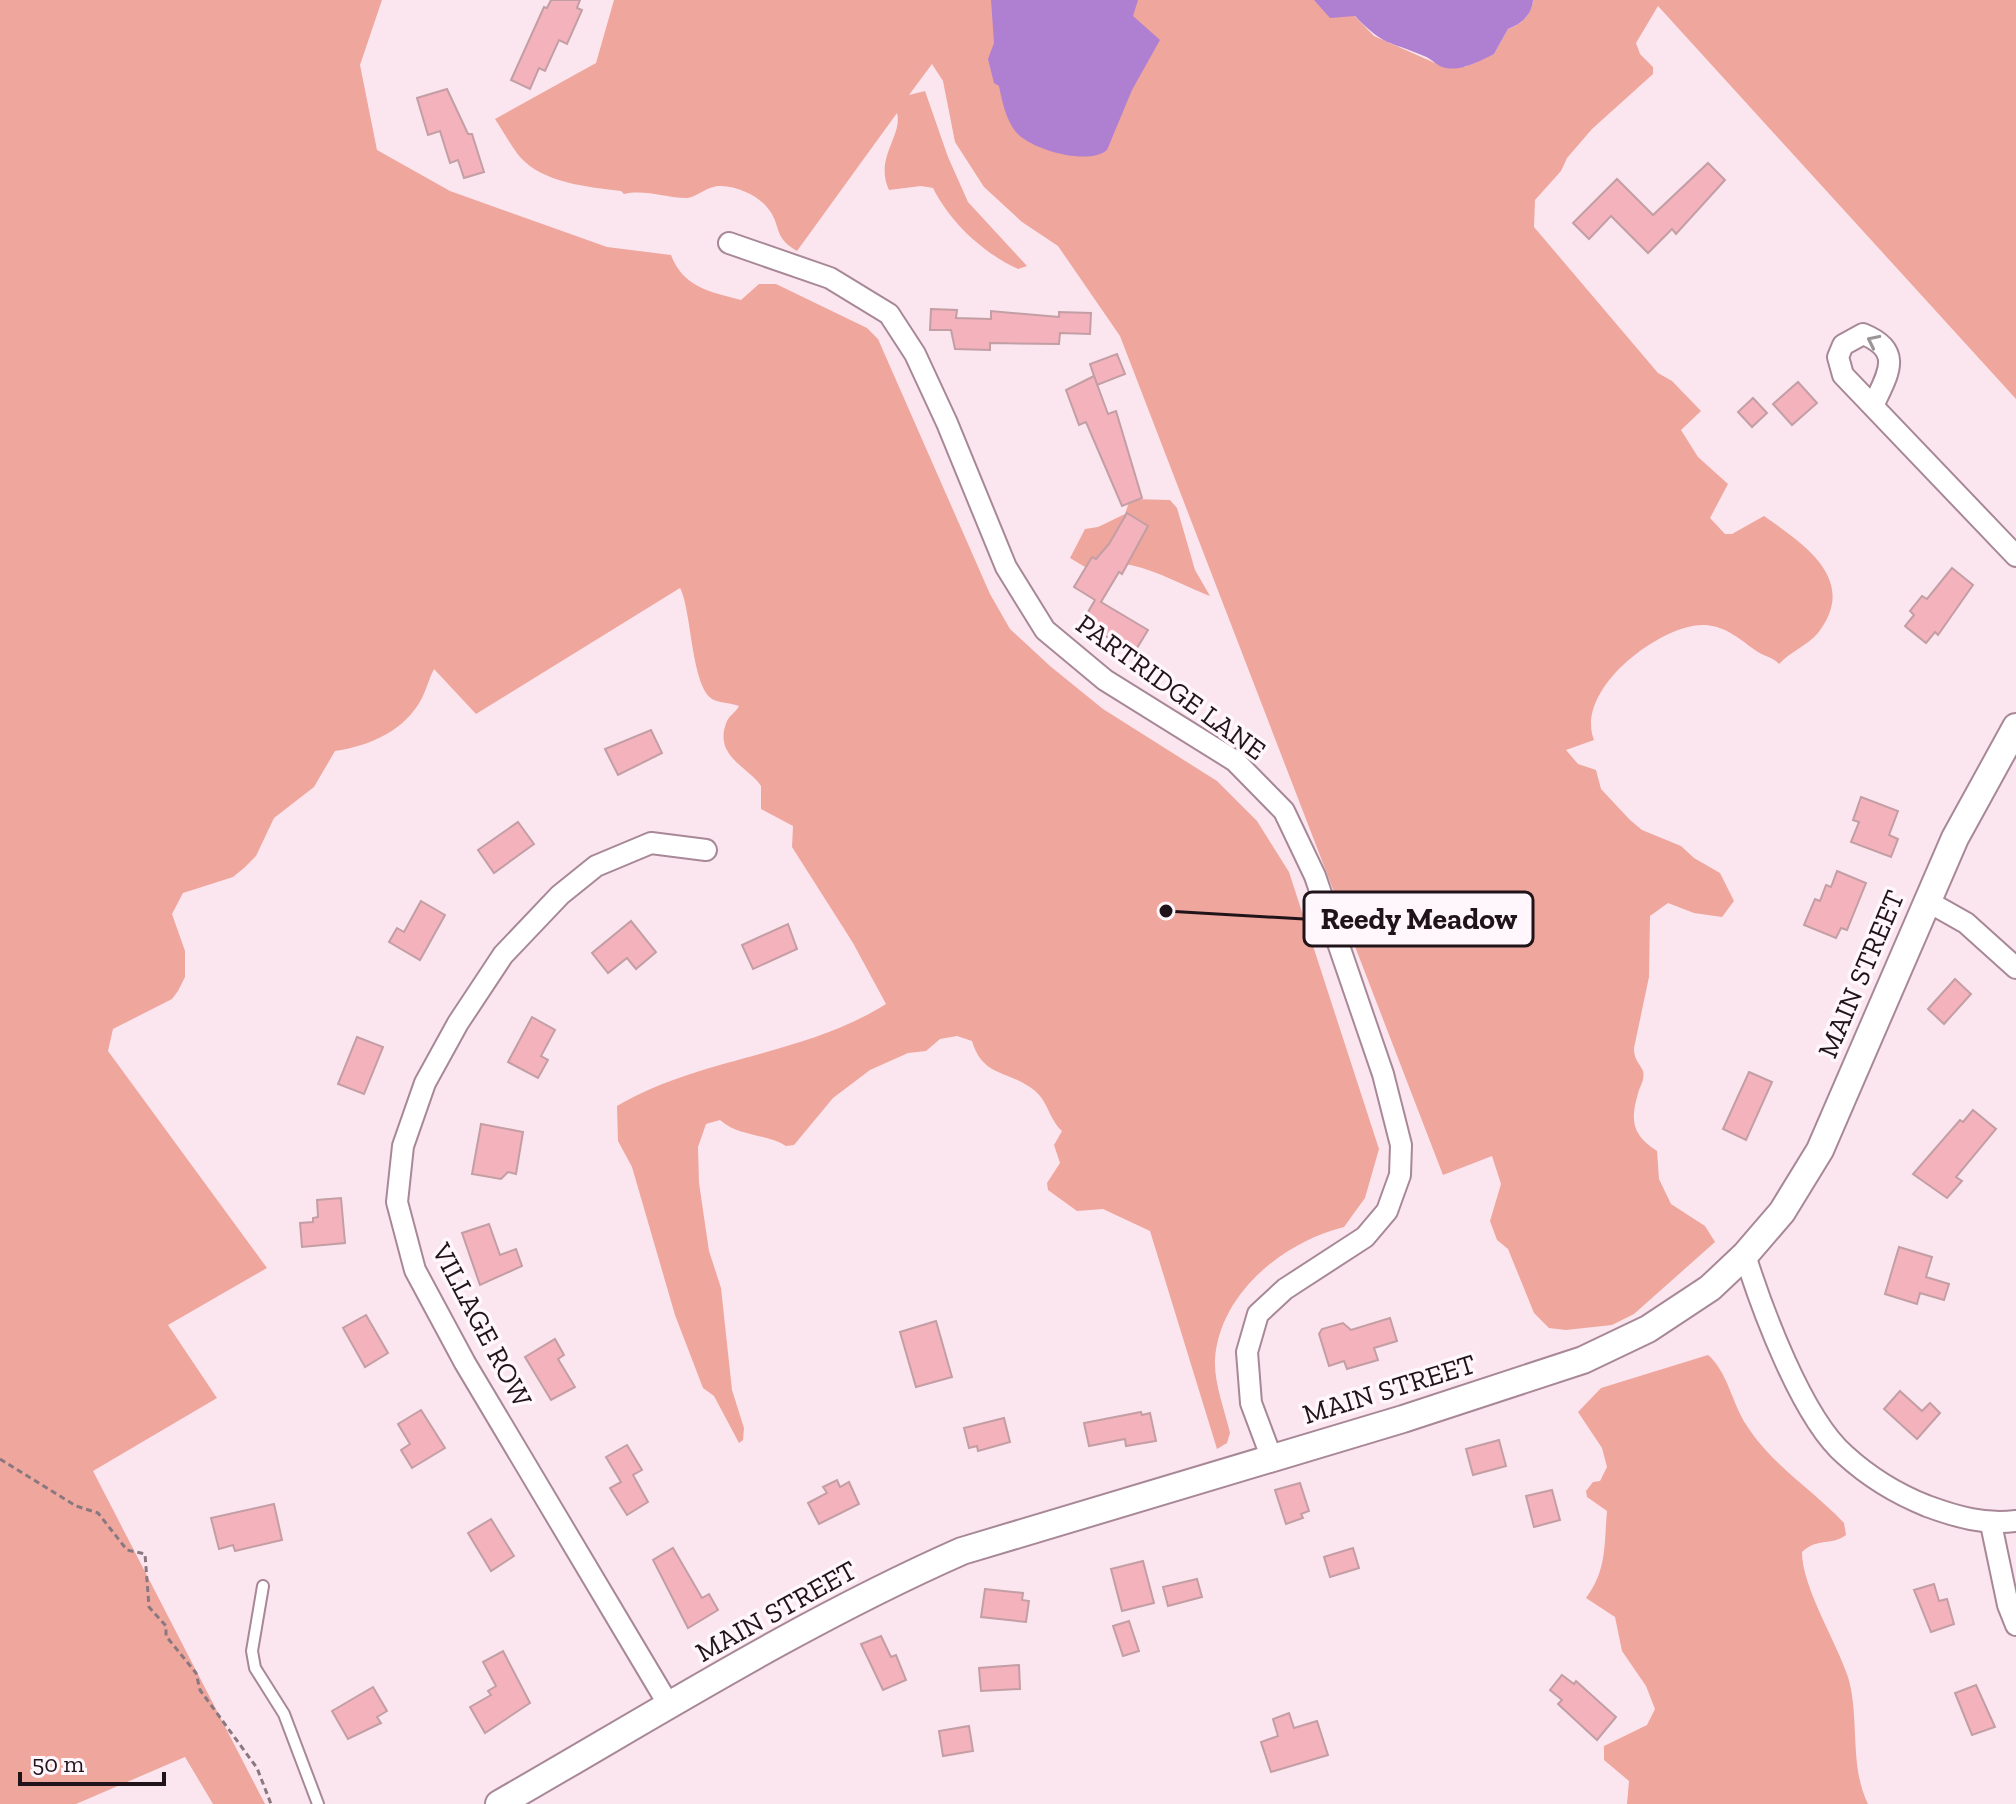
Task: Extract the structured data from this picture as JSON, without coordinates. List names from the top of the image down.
{
  "streets": {
    "street": ["PARTRIDGE LANE", "MAIN STREET", "VILLAGE ROW"]
  },
  "crossings": [
    ["PARTRIDGE LANE", "MAIN STREET"],
    ["MAIN STREET", "VILLAGE ROW"]
  ],
  "places": ["Reedy Meadow"],
  "scale_bar": "50 m"
}
